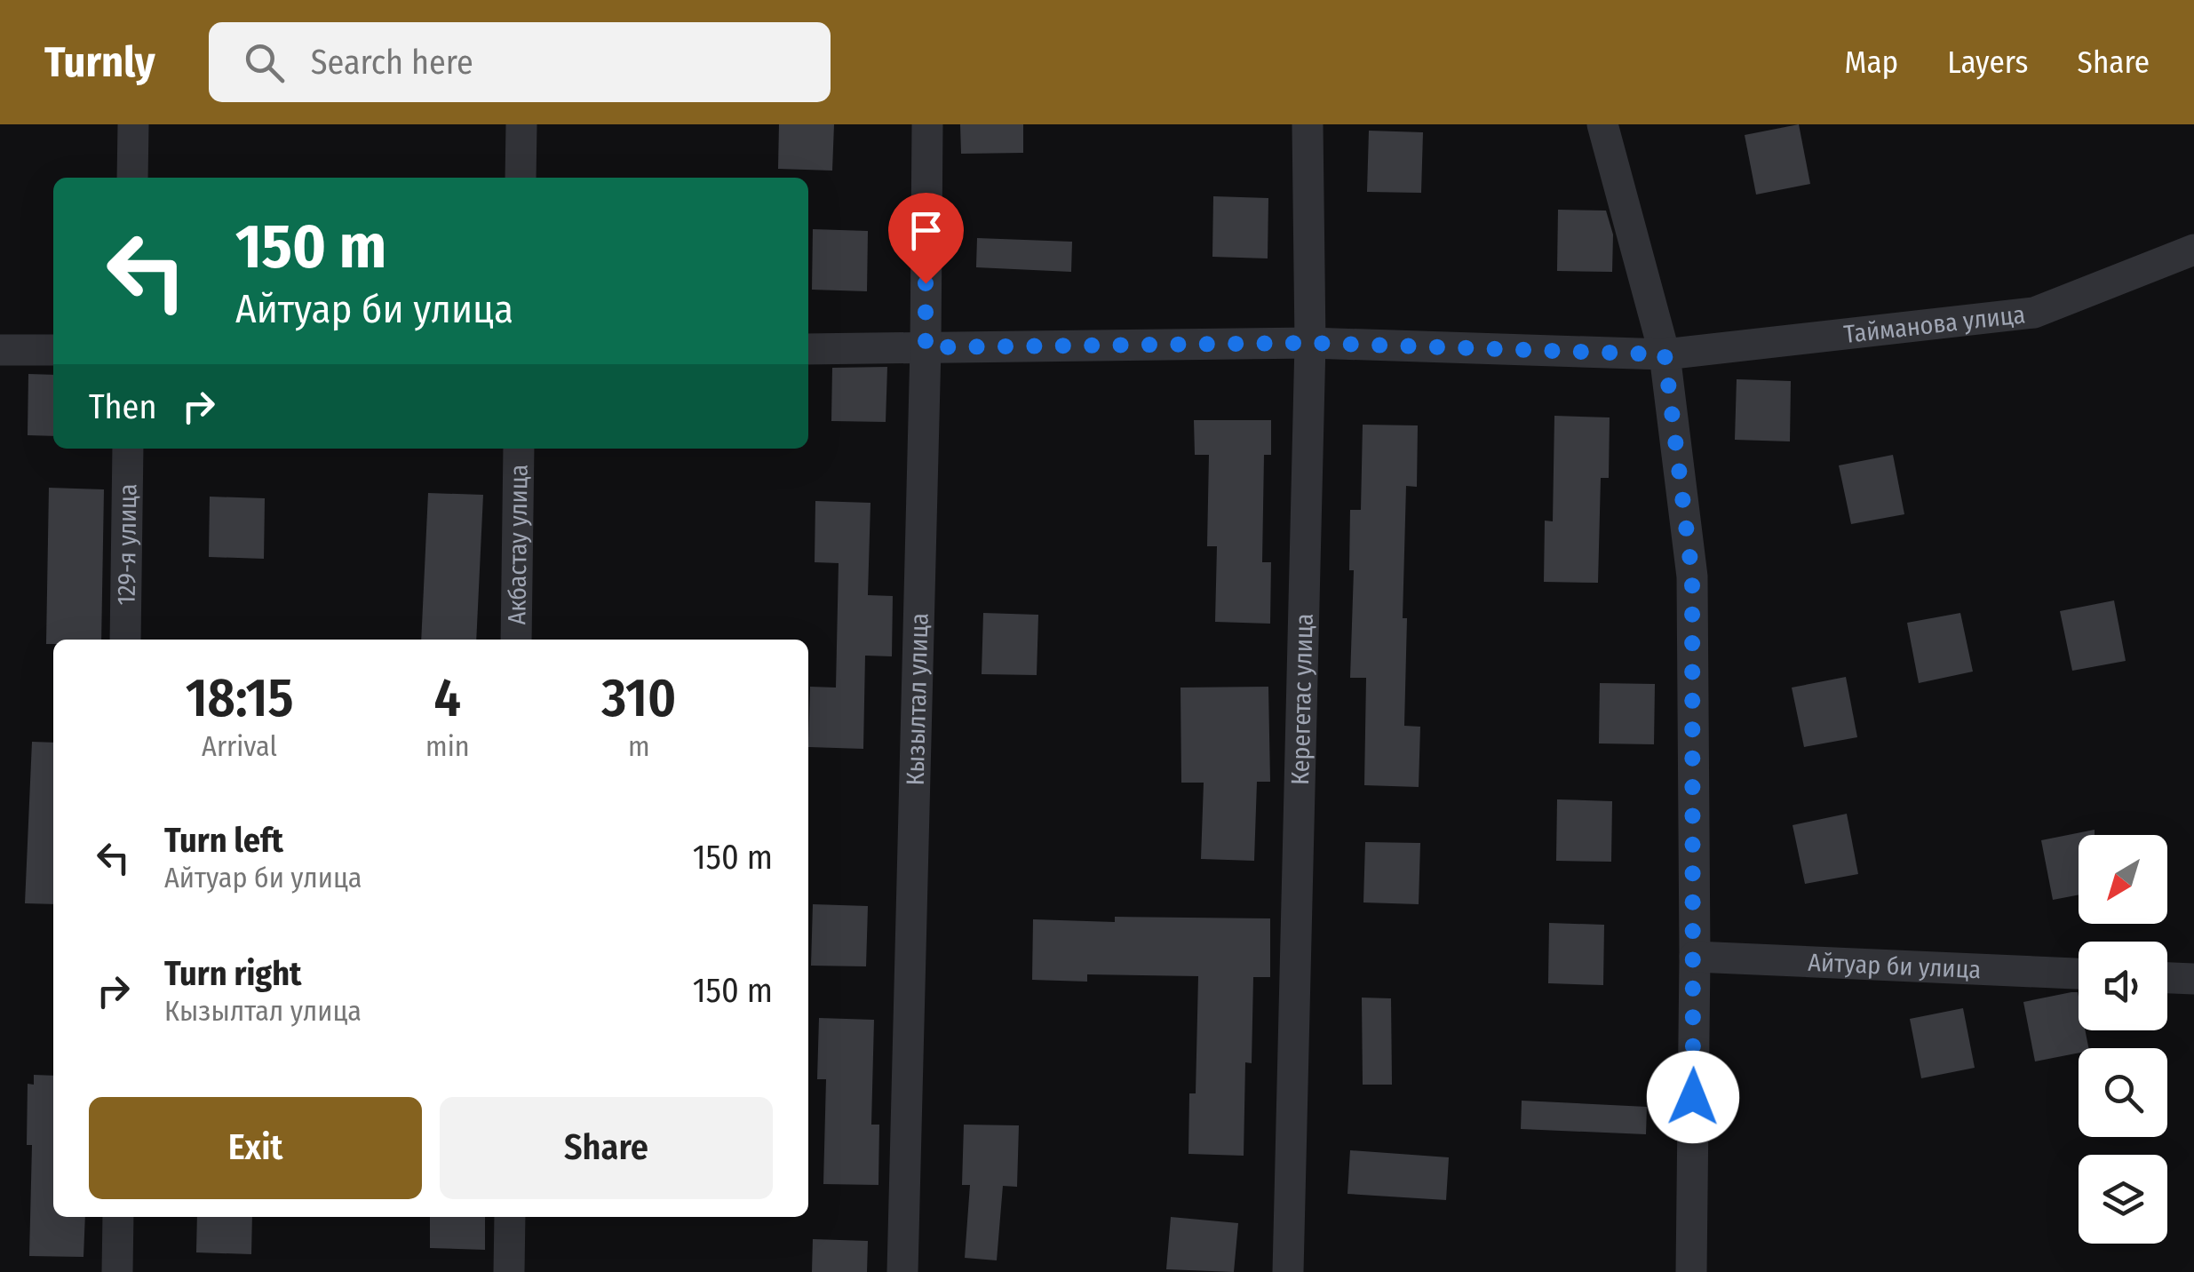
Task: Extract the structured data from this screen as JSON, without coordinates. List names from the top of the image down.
{
  "streets": {
    "street": [
      "Тайманова улица",
      "129-я улица",
      "Акбастау улица",
      "Кызылтал улица",
      "Керегетас улица",
      "Айтуар би улица"
    ]
  },
  "north": "bottom left",
  "page": {
    "header": "Turnly",
    "search": "Search here",
    "nav": ["Map", "Layers", "Share"],
    "turn": ["150 m", "Айтуар би улица"],
    "then": "Then",
    "eta": [
      "18:15",
      "Arrival",
      "4",
      "min",
      "310",
      "m"
    ],
    "list": [
      {
        "name": "Turn left",
        "note": "Айтуар би улица",
        "value": "150 m"
      },
      {
        "name": "Turn right",
        "note": "Кызылтал улица",
        "value": "150 m"
      }
    ],
    "buttons": ["Exit", "Share"]
  }
}
